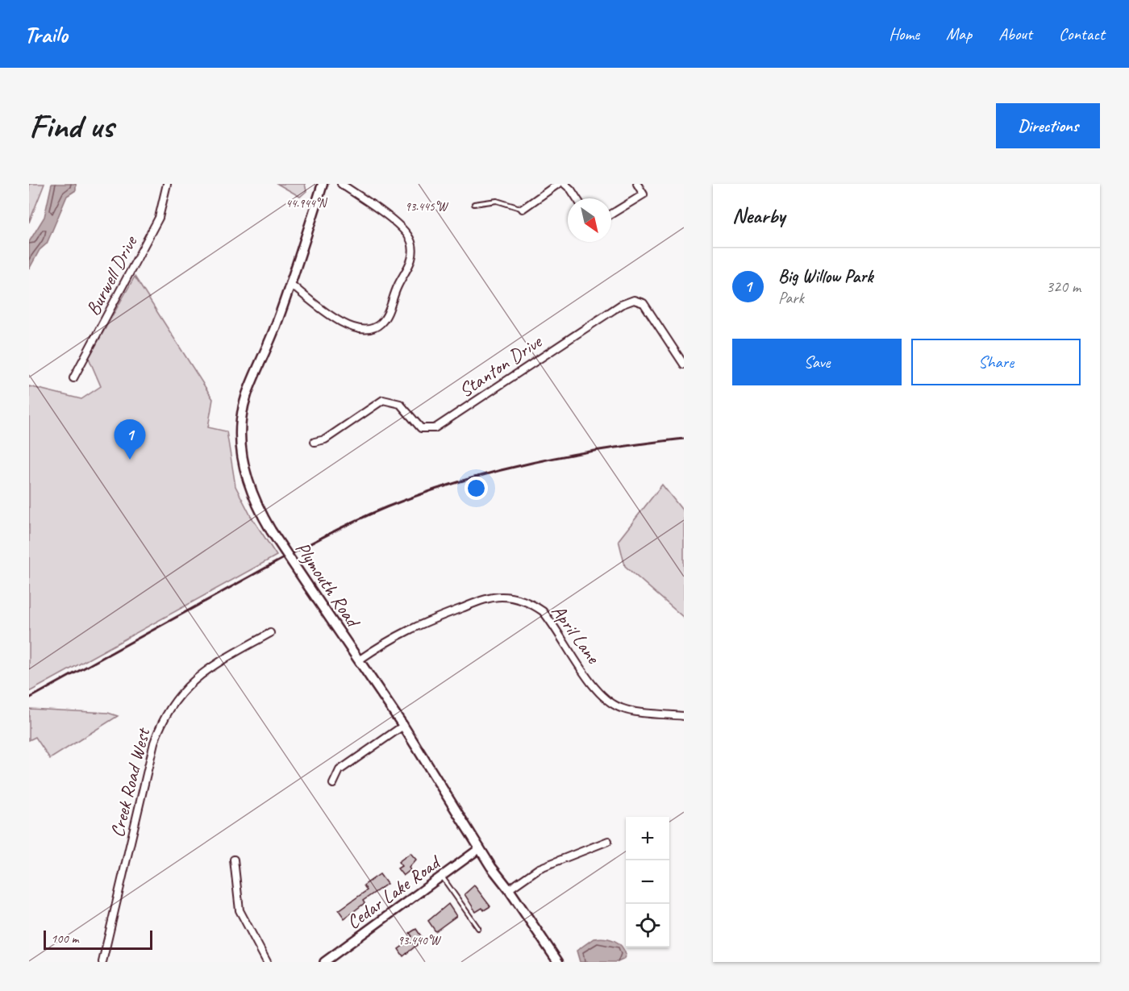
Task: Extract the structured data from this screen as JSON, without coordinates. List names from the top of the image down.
{
  "streets": {
    "main road": ["Plymouth Road"],
    "street": [
      "Burwell Drive",
      "Stanton Drive",
      "April Lane",
      "Creek Road West",
      "Cedar Lake Road"
    ]
  },
  "crossings": [
    ["Plymouth Road", "April Lane"],
    ["Plymouth Road", "Cedar Lake Road"]
  ],
  "scale_bar": "100 m",
  "north": "bottom right",
  "page": {
    "header": "Trailo",
    "nav": [
      "Home",
      "Map",
      "About",
      "Contact"
    ],
    "buttons": [
      "Directions",
      ["Save", "Share"]
    ],
    "title": "Find us",
    "heading": "Nearby",
    "list": [
      {
        "mark": "1",
        "name": "Big Willow Park",
        "note": "Park",
        "value": "320 m"
      }
    ],
    "pins": "1",
    "map_buttons": ["+", "−"],
    "scale": "100 m"
  },
  "coordinates": ["44.944°N", "93.445°W", "93.440°W"]
}
